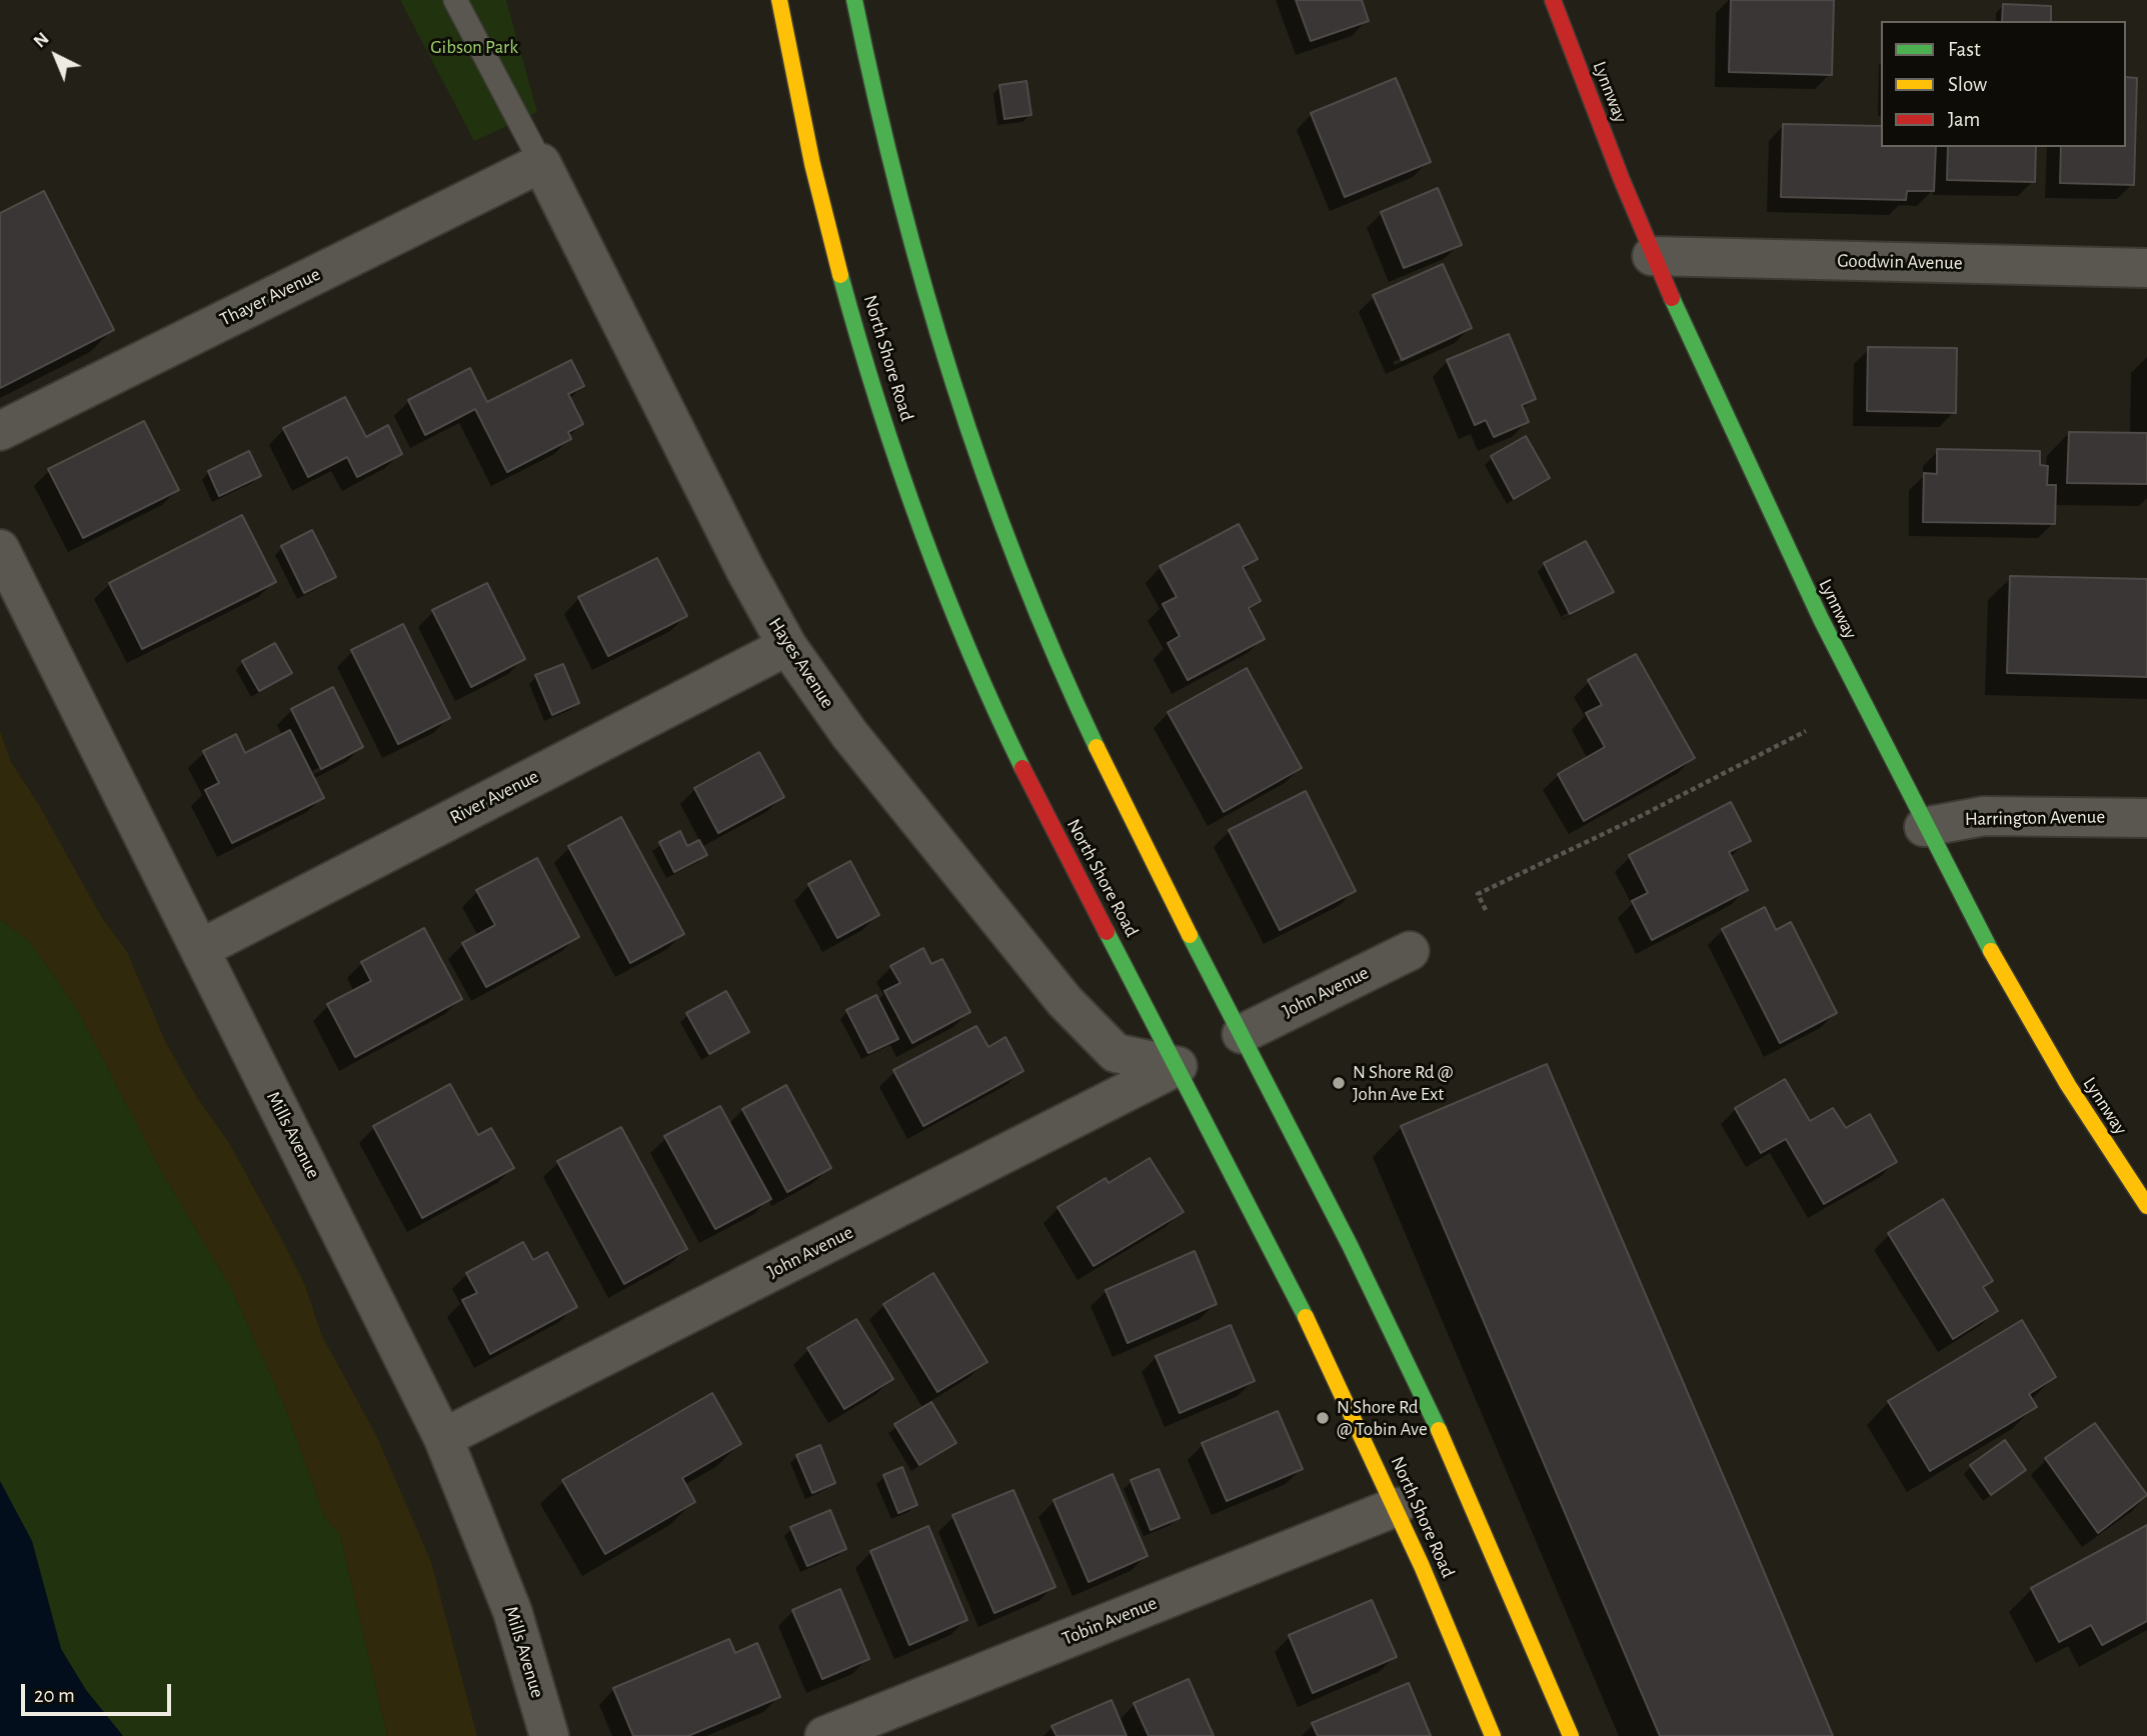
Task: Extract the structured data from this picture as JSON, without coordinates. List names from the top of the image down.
{
  "streets": {
    "main road": ["Lynnway", "North Shore Road"],
    "street": [
      "Goodwin Avenue",
      "Thayer Avenue",
      "Hayes Avenue",
      "River Avenue",
      "Harrington Avenue",
      "John Avenue",
      "Mills Avenue",
      "Tobin Avenue"
    ]
  },
  "crossings": [
    ["Lynnway", "Goodwin Avenue"],
    ["Lynnway", "Harrington Avenue"],
    ["Thayer Avenue", "Hayes Avenue"],
    ["North Shore Road", "Hayes Avenue"],
    ["North Shore Road", "John Avenue"],
    ["North Shore Road", "Tobin Avenue"],
    ["Hayes Avenue", "River Avenue"],
    ["Hayes Avenue", "John Avenue"],
    ["River Avenue", "Mills Avenue"],
    ["John Avenue", "Mills Avenue"]
  ],
  "parks": ["Gibson Park"],
  "places": ["N Shore Rd @ John Ave Ext", "N Shore Rd @ Tobin Ave"],
  "legend": ["Fast", "Slow", "Jam"],
  "scale_bar": "20 m",
  "north": "top left"
}
